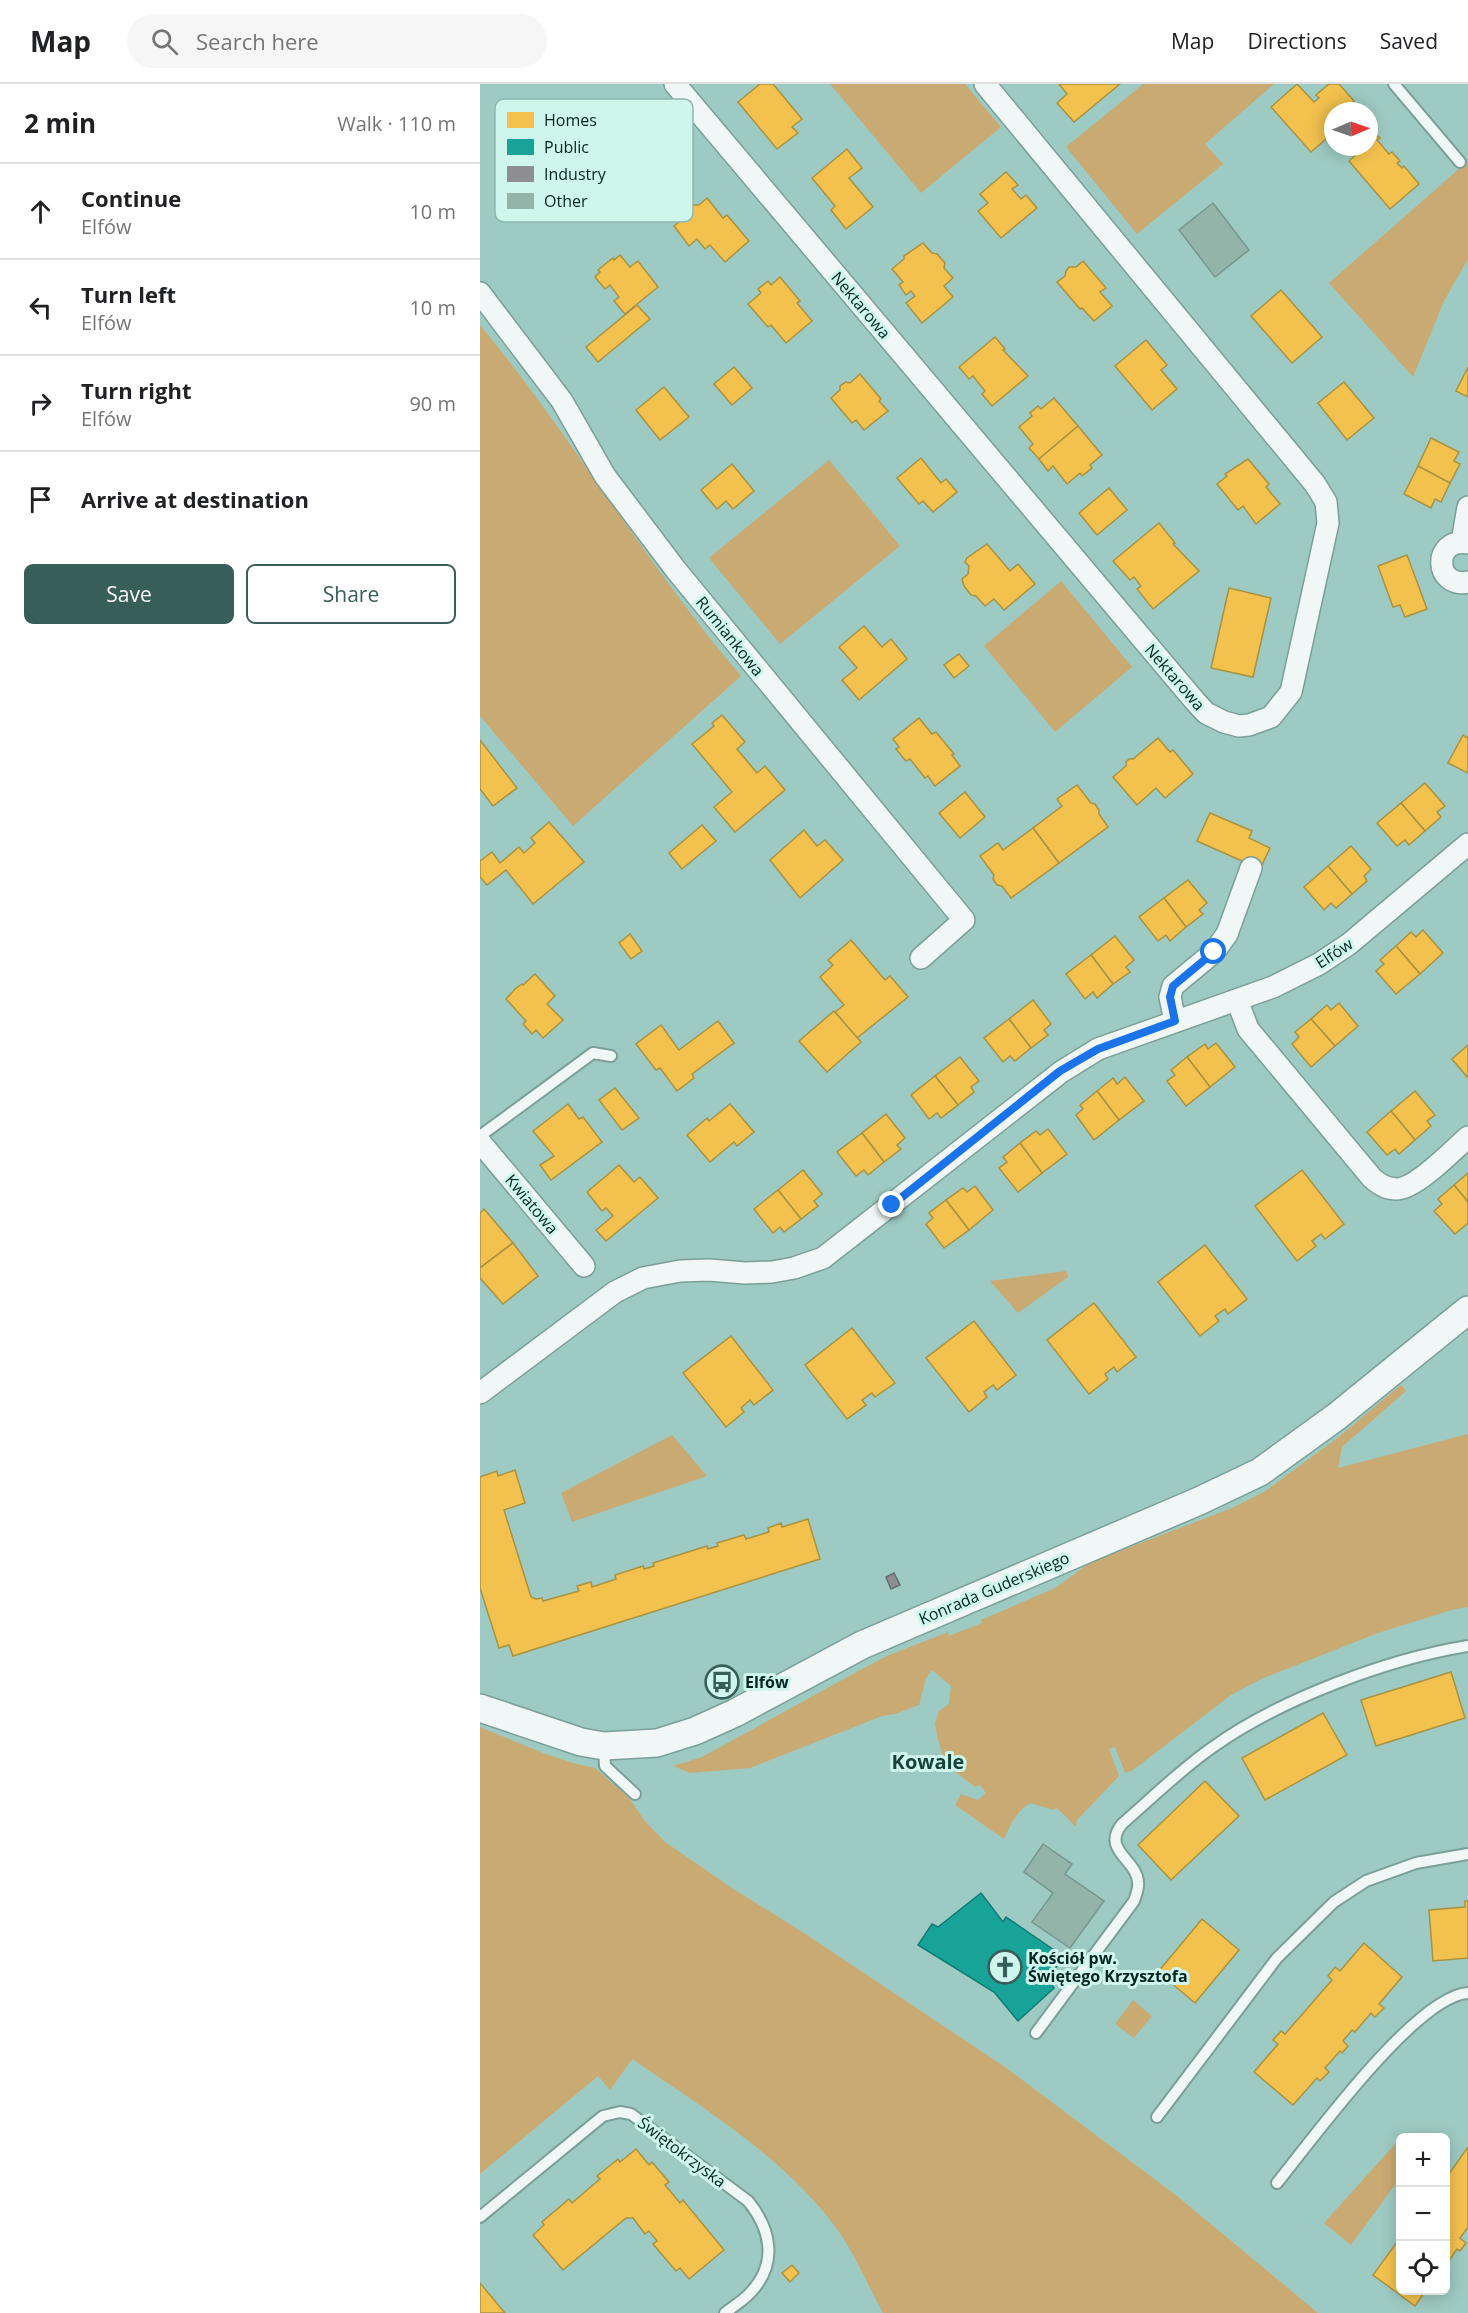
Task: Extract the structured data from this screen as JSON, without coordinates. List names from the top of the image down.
{
  "streets": {
    "street": [
      "Nektarowa",
      "Rumiankowa",
      "Elfów",
      "Kwiatowa",
      "Konrada Guderskiego"
    ],
    "lane": ["Świętokrzyska"]
  },
  "districts": ["Kowale"],
  "places": {
    "bus stop": ["Elfów"],
    "church": ["Kościół pw. Świętego Krzysztofa"]
  },
  "legend": [
    "Homes",
    "Public",
    "Industry",
    "Other"
  ],
  "north": "right",
  "page": {
    "header": "Map",
    "search": "Search here",
    "nav": ["Map", "Directions", "Saved"],
    "heading": ["2 min", "Walk · 110 m"],
    "list": [
      ["Continue", "Elfów", "10 m"],
      ["Turn left", "Elfów", "10 m"],
      ["Turn right", "Elfów", "90 m"],
      "Arrive at destination"
    ],
    "buttons": ["Save", "Share"],
    "map_buttons": ["+", "−"]
  }
}
